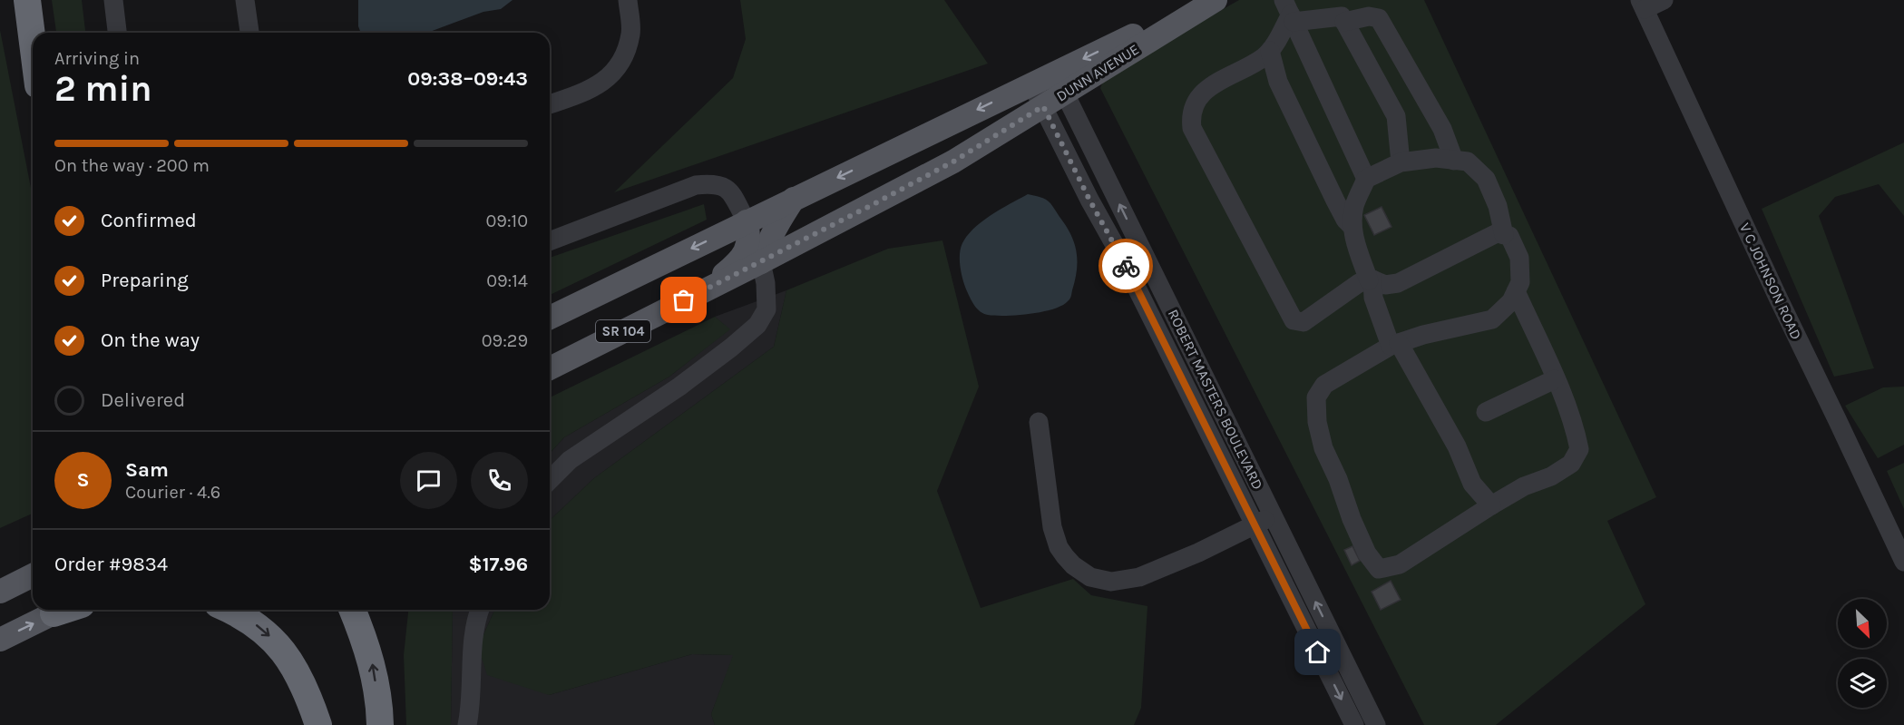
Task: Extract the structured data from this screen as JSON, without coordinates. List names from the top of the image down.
{
  "streets": {
    "main road": ["DUNN AVENUE", "SR 104"],
    "street": ["V C JOHNSON ROAD", "ROBERT MASTERS BOULEVARD"]
  },
  "crossings": [
    ["DUNN AVENUE", "ROBERT MASTERS BOULEVARD"]
  ],
  "north": "bottom right",
  "page": {
    "heading": ["2 min", "Arriving in", "09:38–09:43"],
    "panel": [
      "Sam",
      "Courier · 4.6",
      "Order #9834",
      "$17.96"
    ],
    "bar": "On the way · 200 m",
    "list": [
      ["Confirmed", "09:10"],
      ["Preparing", "09:14"],
      ["On the way", "09:29"],
      "Delivered"
    ],
    "round": "S"
  }
}
